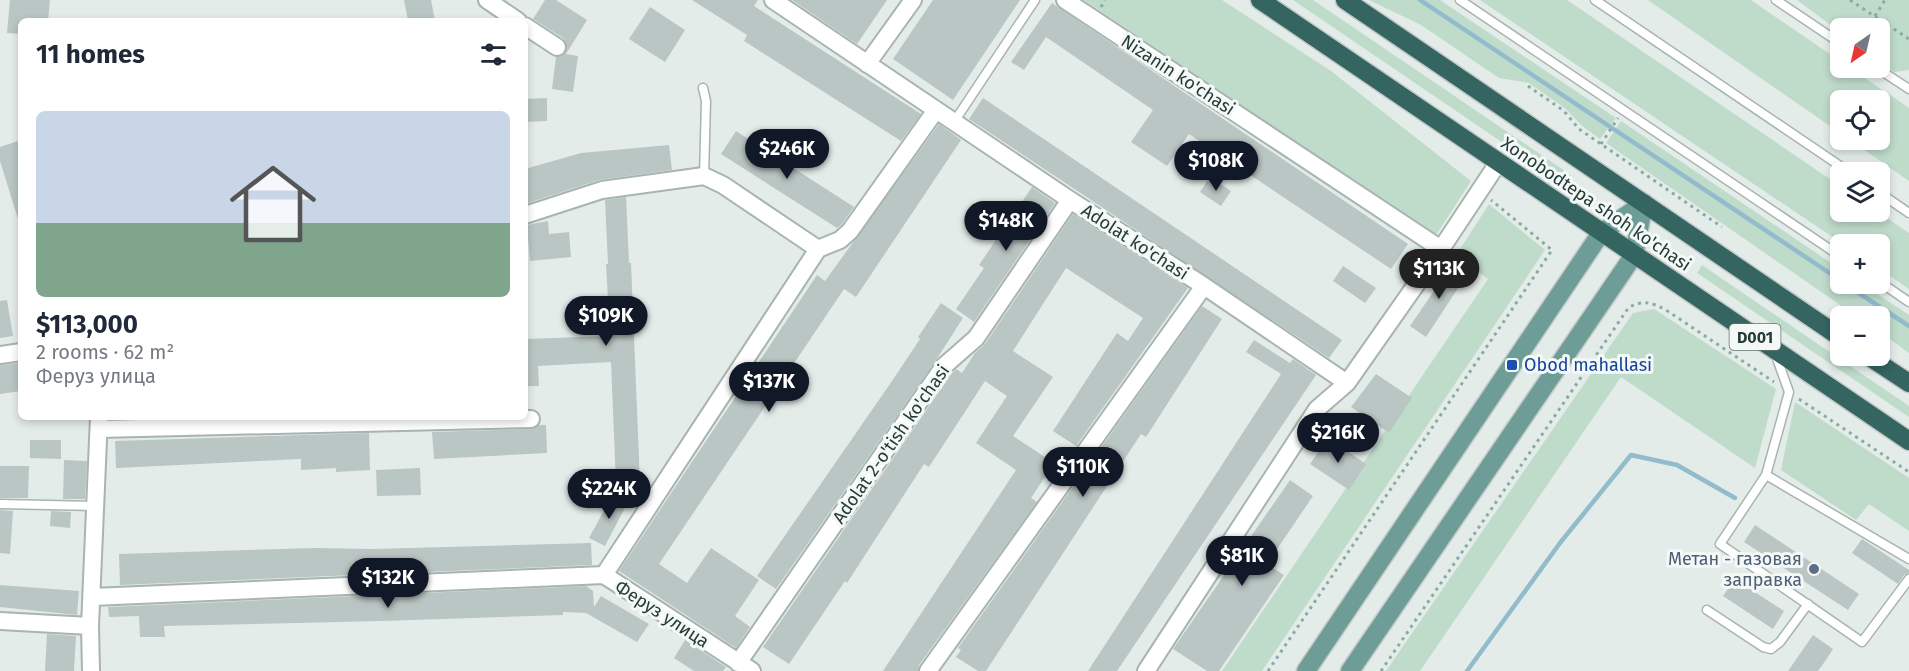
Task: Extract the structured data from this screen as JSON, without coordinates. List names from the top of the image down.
{
  "streets": {
    "highway": ["Xonobodtepa shoh ko'chasi", "D001"],
    "street": [
      "Nizanin ko'chasi",
      "Adolat ko'chasi",
      "Adolat 2-o'tish ko'chasi",
      "Феруз улица"
    ]
  },
  "crossings": [
    ["Adolat ko'chasi", "Adolat 2-o'tish ko'chasi"],
    ["Adolat 2-o'tish ko'chasi", "Феруз улица"]
  ],
  "places": {
    "transit": ["Obod mahallasi"],
    "other": ["Метан - газовая заправка"]
  },
  "north": "bottom left",
  "page": {
    "map_buttons": ["+", "−"],
    "heading": "11 homes",
    "list": [
      {
        "name": "$113,000",
        "note": "2 rooms · 62 m² · Феруз улица"
      }
    ],
    "price": [
      "$246K",
      "$108K",
      "$148K",
      "$113K",
      "$109K",
      "$137K",
      "$216K",
      "$110K",
      "$224K",
      "$81K",
      "$132K"
    ]
  }
}
